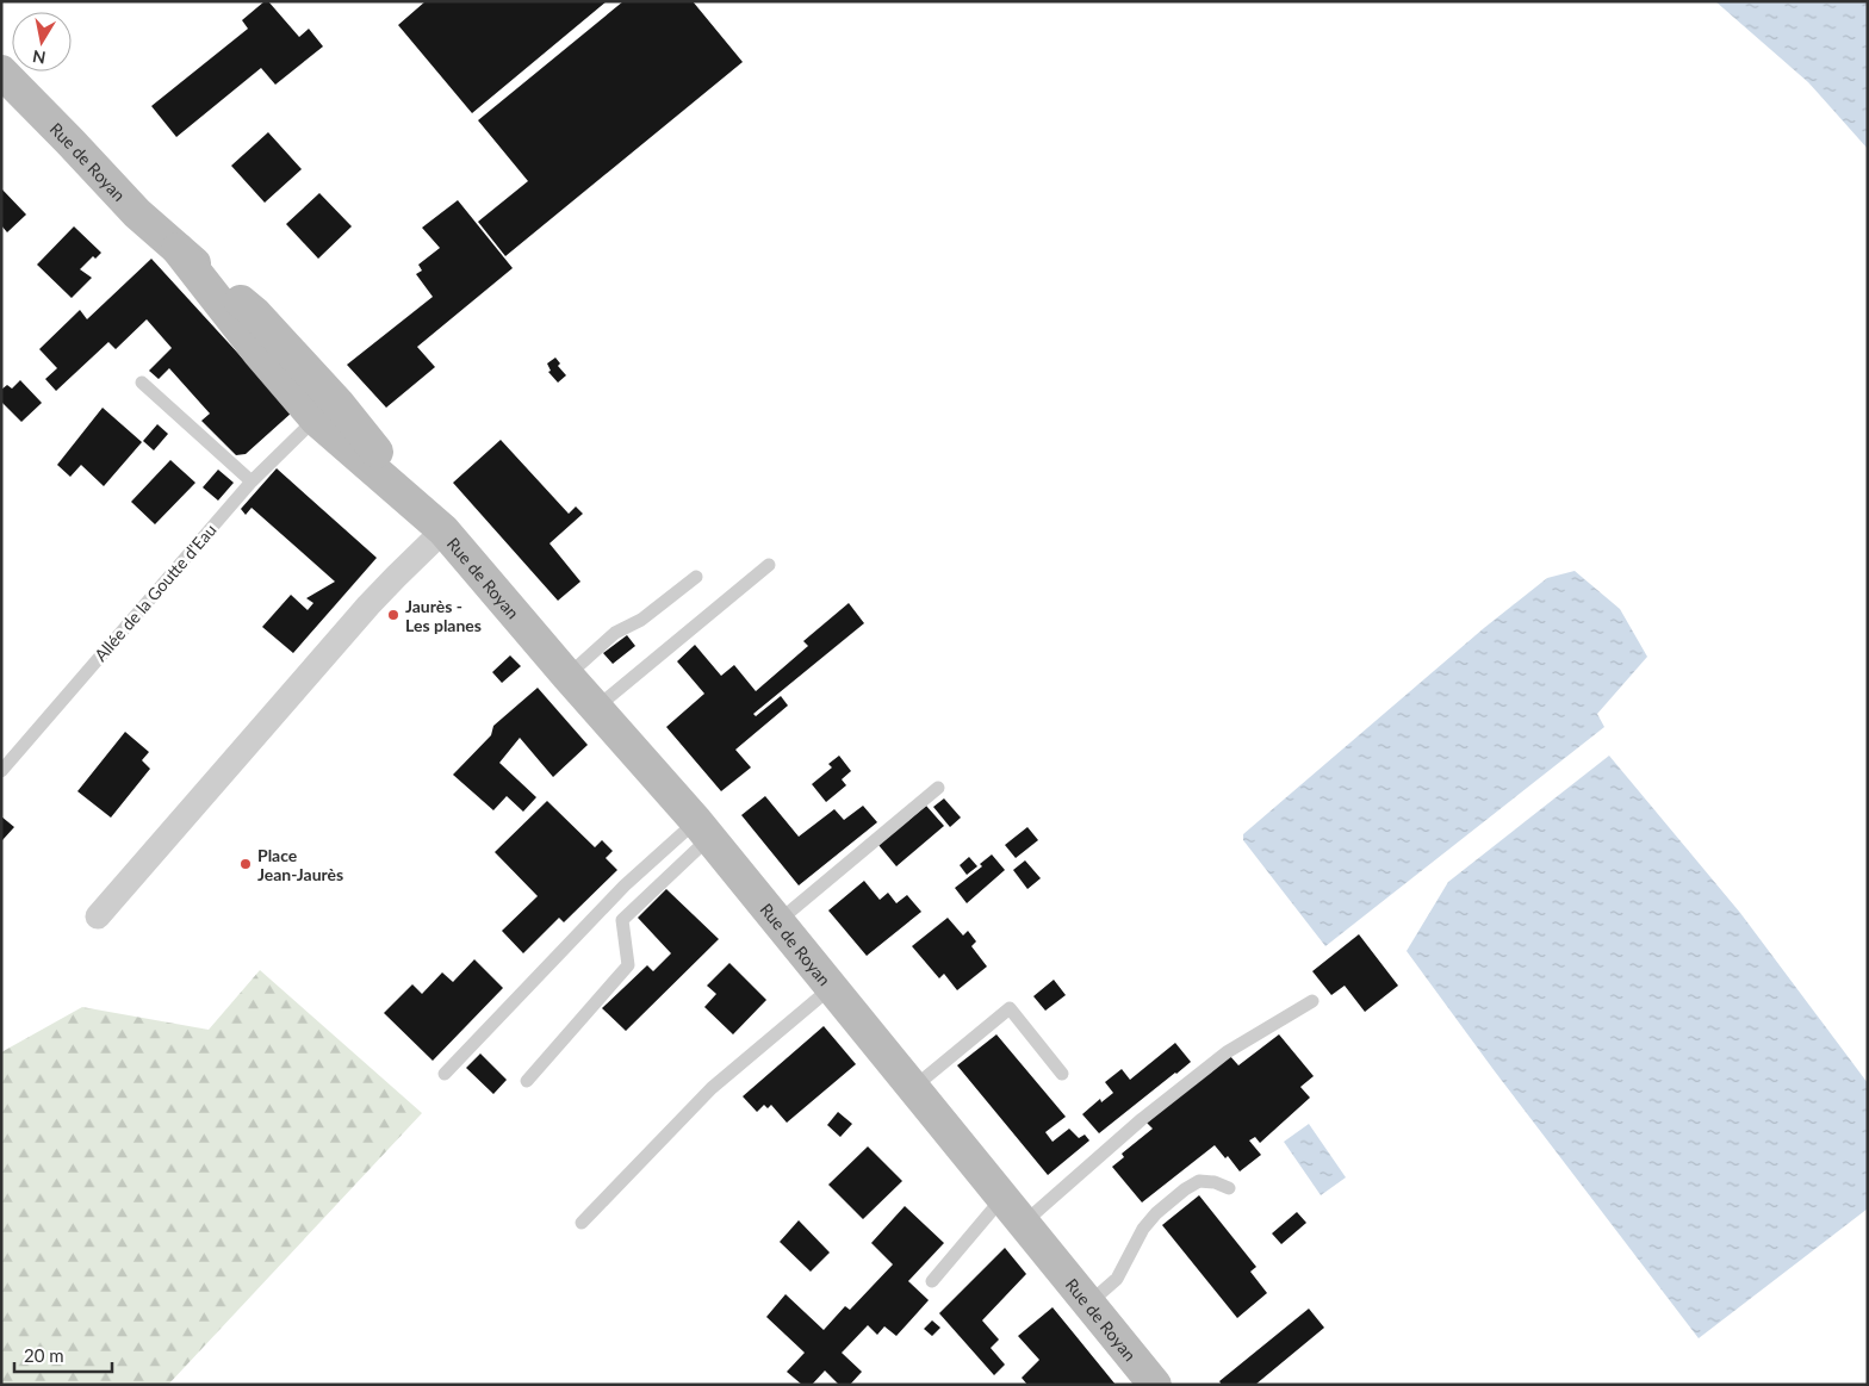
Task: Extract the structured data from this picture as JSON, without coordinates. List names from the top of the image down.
{
  "streets": {
    "main road": ["Rue de Royan"],
    "lane": ["Allée de la Goutte d'Eau"]
  },
  "crossings": [
    ["Rue de Royan", "Allée de la Goutte d'Eau"]
  ],
  "places": ["Jaurès - Les planes", "Place Jean-Jaurès"],
  "scale_bar": "20 m",
  "north": "bottom"
}
